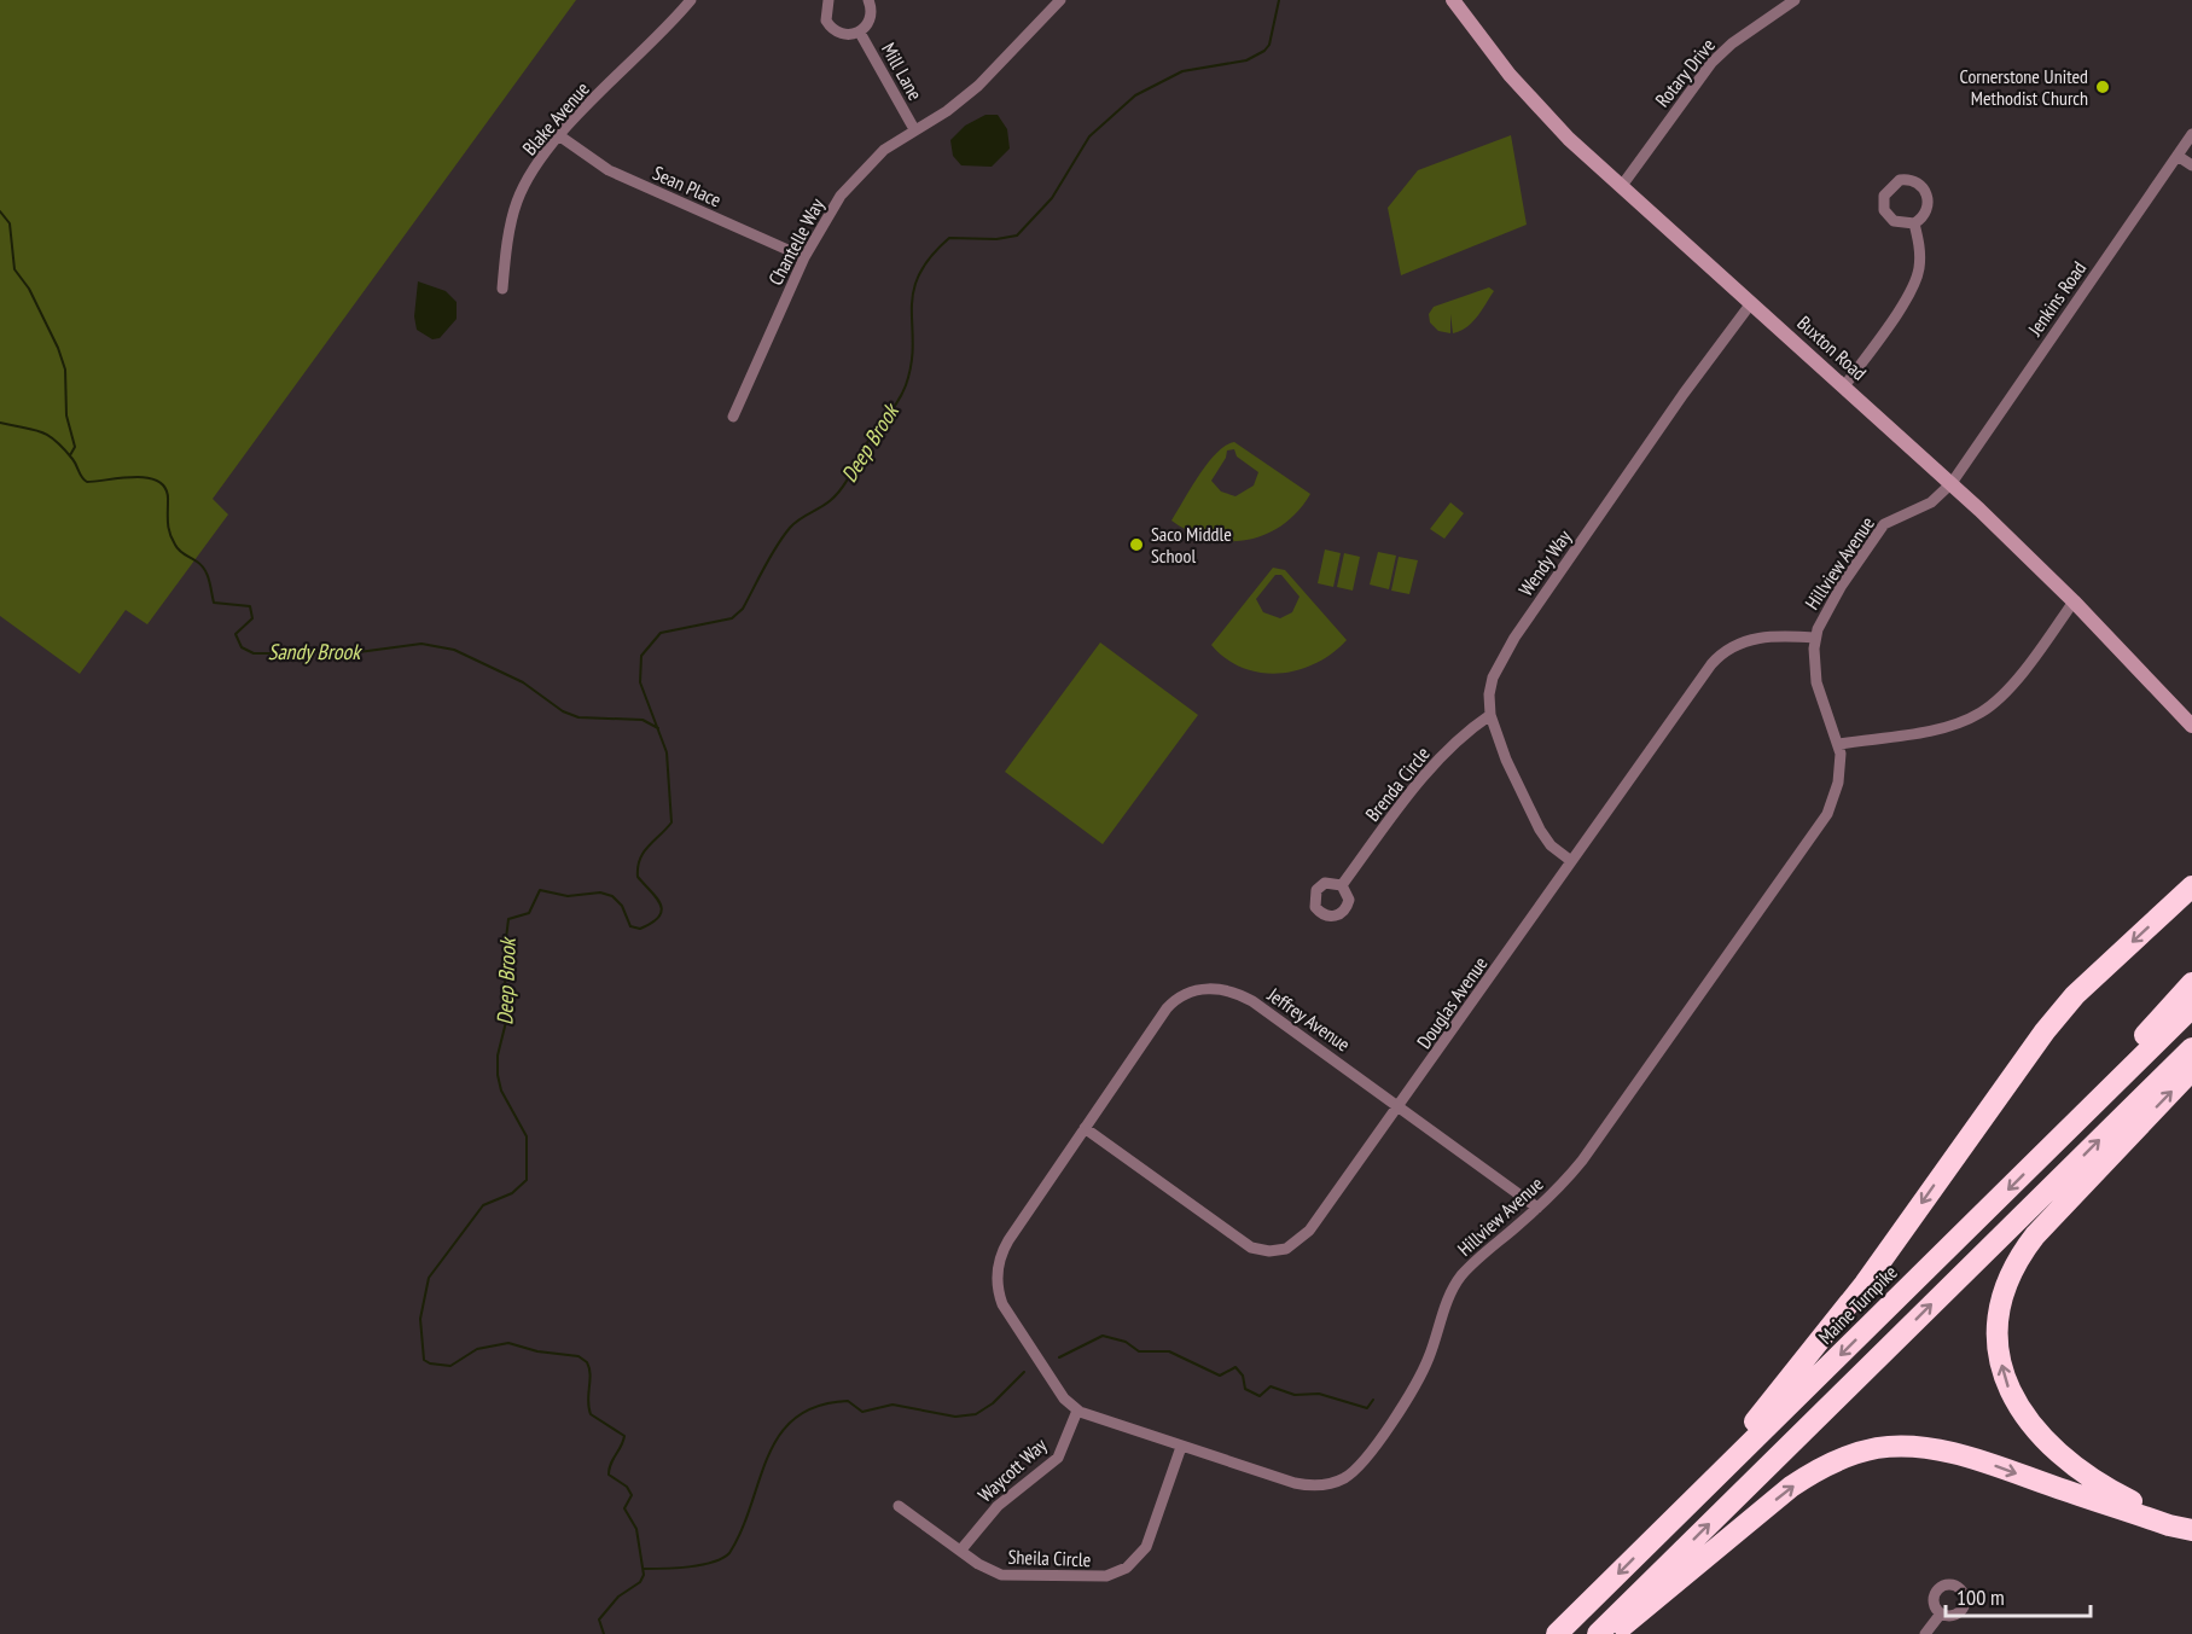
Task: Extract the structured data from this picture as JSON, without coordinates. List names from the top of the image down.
{
  "streets": {
    "highway": ["Maine Turnpike"],
    "main road": ["Buxton Road"],
    "street": [
      "Mill Lane",
      "Rotary Drive",
      "Blake Avenue",
      "Sean Place",
      "Chantelle Way",
      "Jenkins Road",
      "Wendy Way",
      "Hillview Avenue",
      "Brenda Circle",
      "Douglas Avenue",
      "Jeffrey Avenue",
      "Waycott Way",
      "Sheila Circle"
    ]
  },
  "crossings": [
    ["Mill Lane", "Chantelle Way"],
    ["Rotary Drive", "Buxton Road"],
    ["Blake Avenue", "Sean Place"],
    ["Sean Place", "Chantelle Way"],
    ["Jenkins Road", "Buxton Road"],
    ["Jenkins Road", "Hillview Avenue"],
    ["Buxton Road", "Wendy Way"],
    ["Buxton Road", "Hillview Avenue"],
    ["Wendy Way", "Brenda Circle"],
    ["Wendy Way", "Douglas Avenue"],
    ["Hillview Avenue", "Douglas Avenue"],
    ["Hillview Avenue", "Jeffrey Avenue"],
    ["Hillview Avenue", "Waycott Way"],
    ["Hillview Avenue", "Sheila Circle"],
    ["Douglas Avenue", "Jeffrey Avenue"],
    ["Waycott Way", "Sheila Circle"]
  ],
  "water": ["Deep Brook", "Sandy Brook"],
  "places": ["Cornerstone United Methodist Church", "Saco Middle School"],
  "scale_bar": "100 m"
}
